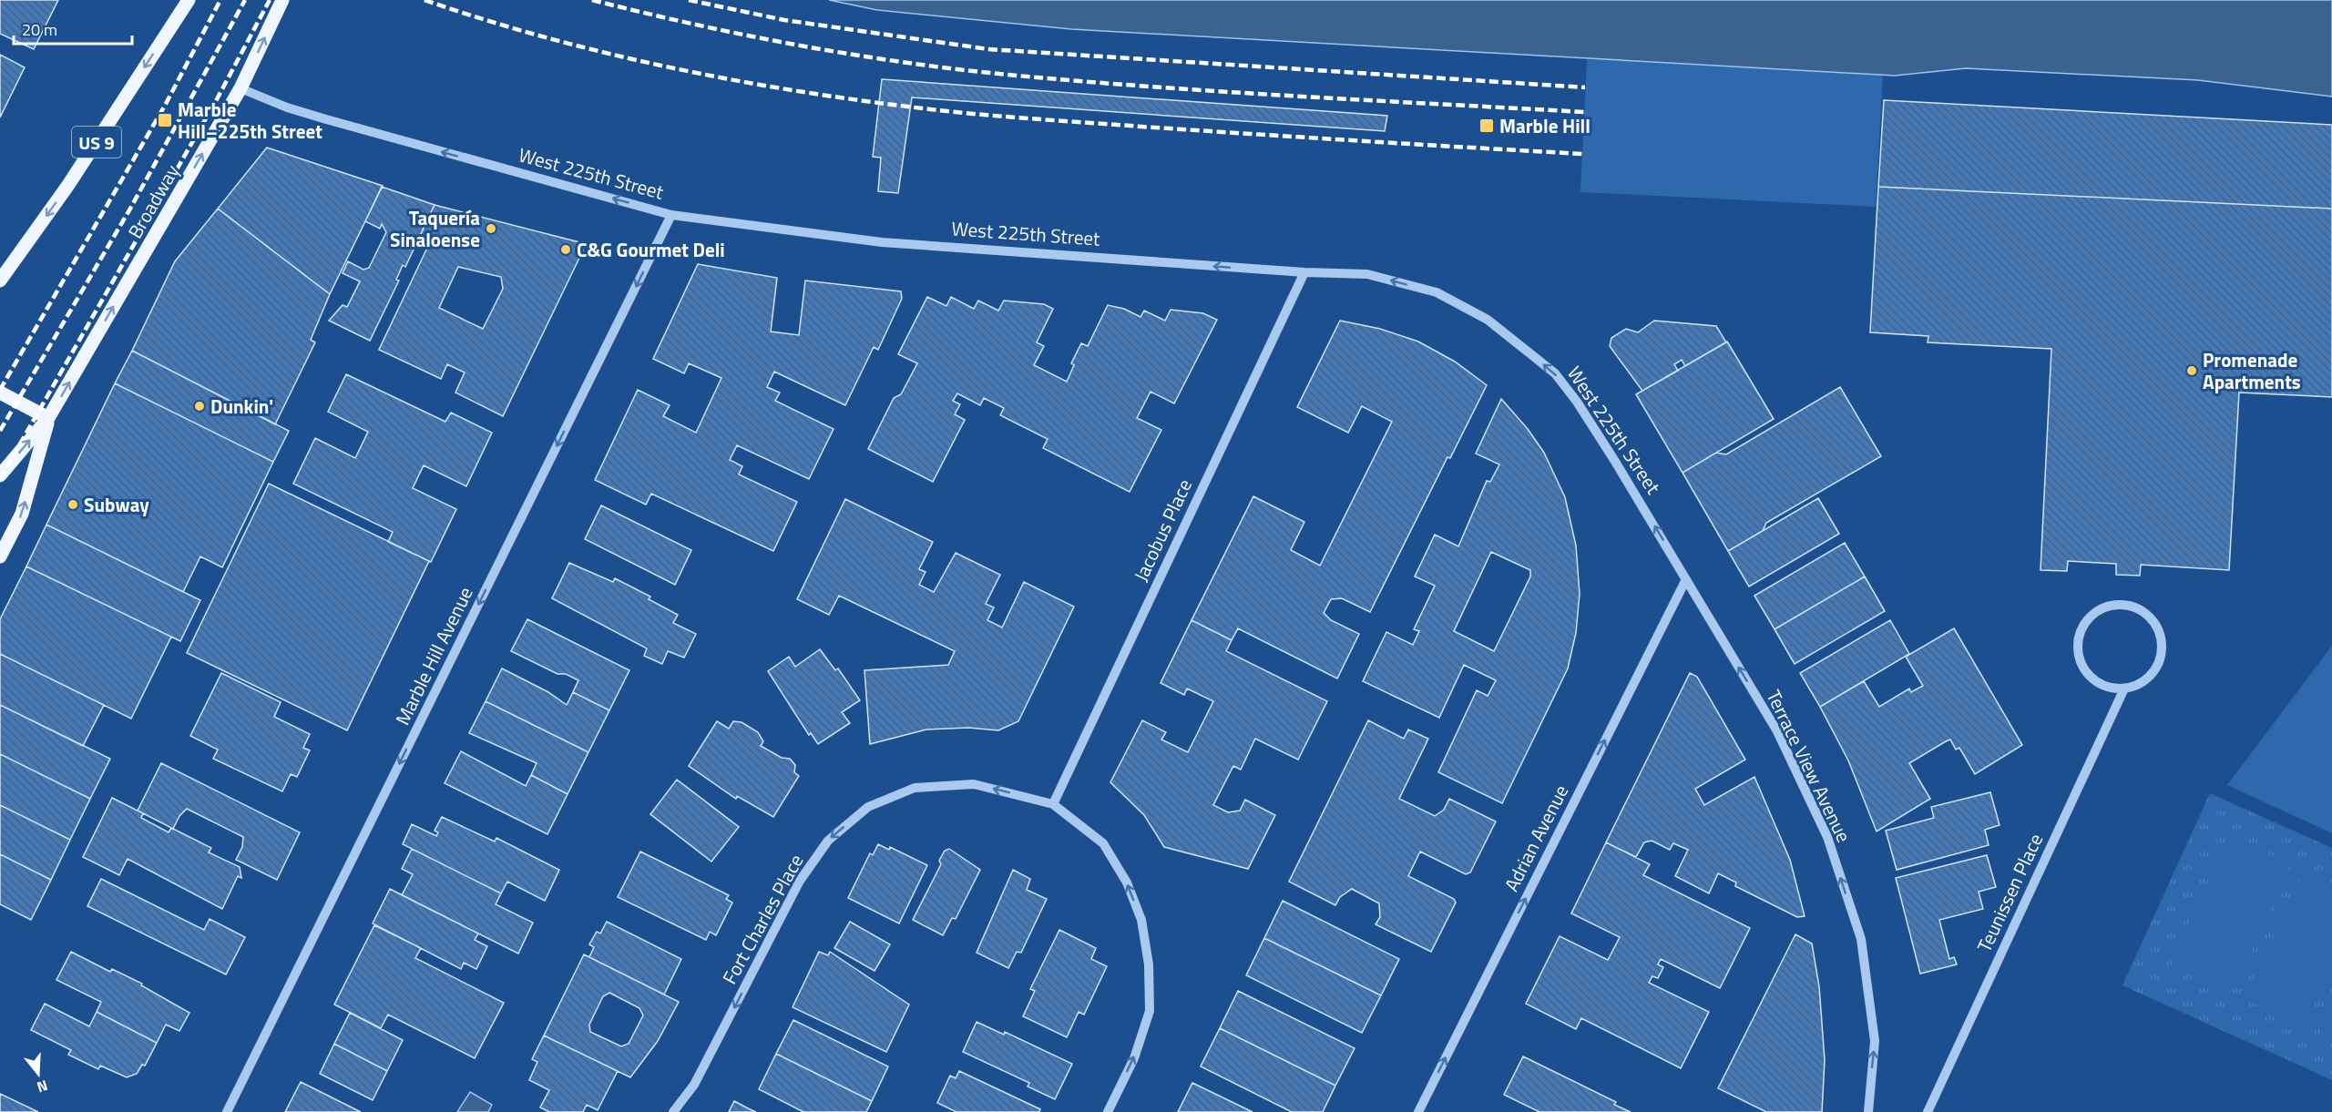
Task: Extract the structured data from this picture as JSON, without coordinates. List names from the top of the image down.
{
  "streets": {
    "main road": ["US 9", "Broadway"],
    "street": [
      "West 225th Street",
      "Jacobus Place",
      "Marble Hill Avenue",
      "Terrace View Avenue",
      "Adrian Avenue",
      "Teunissen Place",
      "Fort Charles Place"
    ]
  },
  "crossings": [
    ["West 225th Street", "Broadway"],
    ["West 225th Street", "Jacobus Place"],
    ["West 225th Street", "Marble Hill Avenue"],
    ["West 225th Street", "Terrace View Avenue"],
    ["West 225th Street", "Adrian Avenue"],
    ["Jacobus Place", "Fort Charles Place"],
    ["Terrace View Avenue", "Adrian Avenue"]
  ],
  "one_way": [
    "West 225th Street",
    "Marble Hill Avenue",
    "Terrace View Avenue",
    "Adrian Avenue",
    "Fort Charles Place"
  ],
  "places": {
    "transit": ["Marble Hill–225th Street", "Marble Hill"],
    "other": [
      "Taquería Sinaloense",
      "C&G Gourmet Deli",
      "Promenade Apartments",
      "Dunkin'",
      "Subway"
    ]
  },
  "scale_bar": "20 m",
  "north": "bottom"
}
